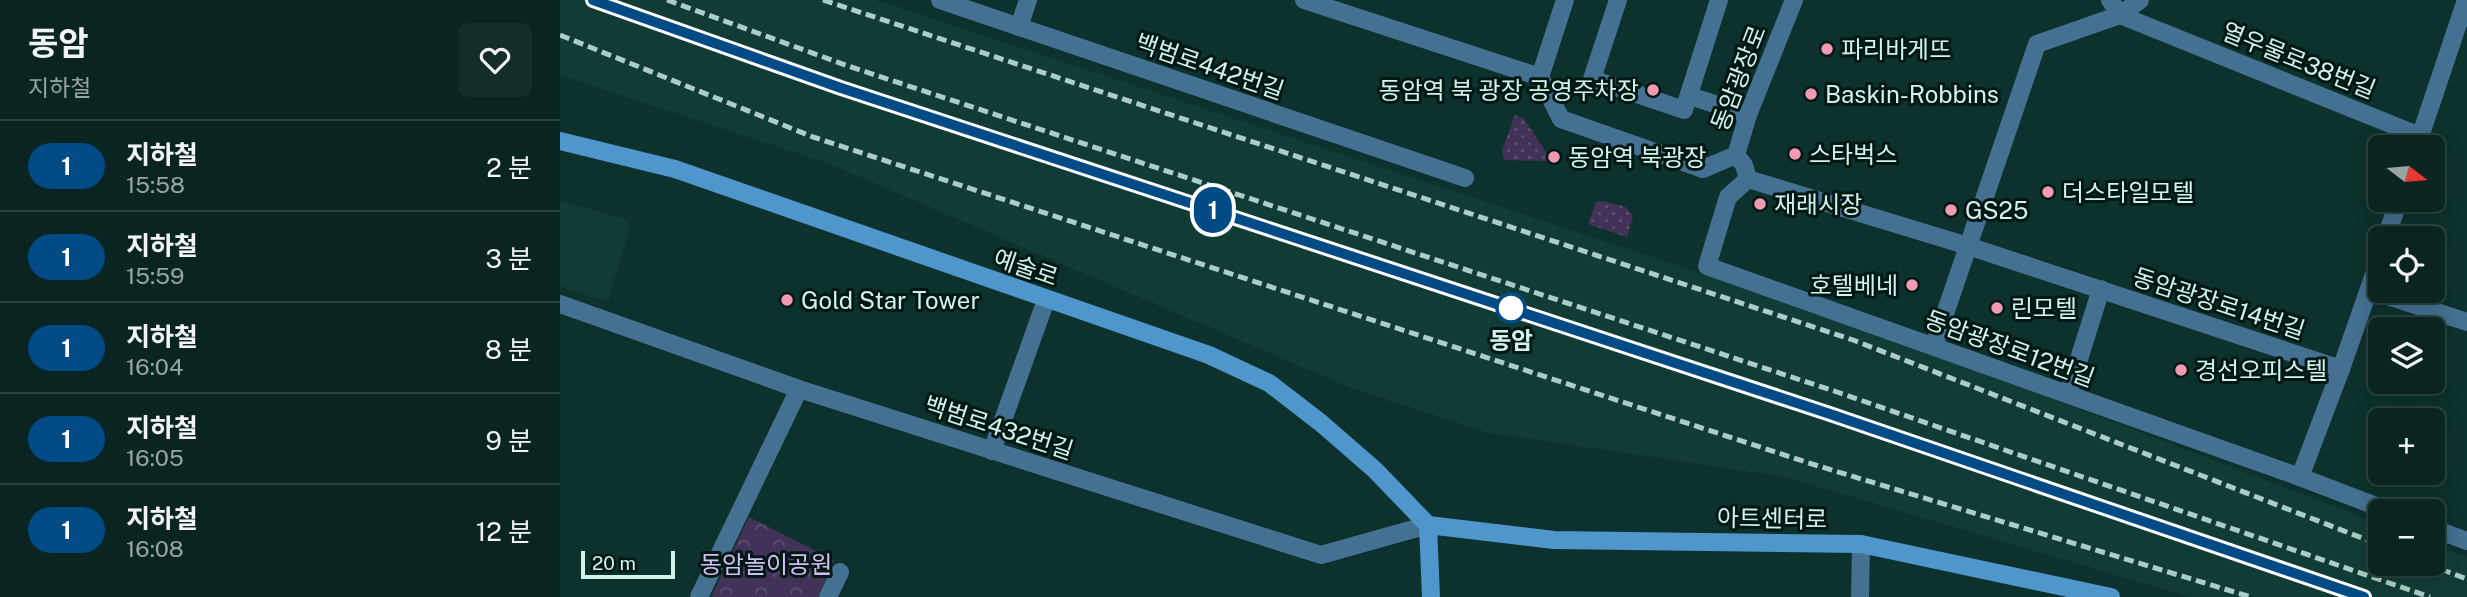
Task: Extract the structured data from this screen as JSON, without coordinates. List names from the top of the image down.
{
  "streets": {
    "street": [
      "열우물로38번길",
      "백범로442번길",
      "동암광장로",
      "예술로",
      "동암광장로14번길",
      "동암광장로12번길",
      "백범로432번길",
      "아트센터로"
    ]
  },
  "crossings": [
    ["예술로", "백범로432번길"],
    ["예술로", "아트센터로"],
    ["동암광장로14번길", "동암광장로12번길"],
    ["백범로432번길", "아트센터로"]
  ],
  "parks": ["동암놀이공원"],
  "places": [
    "파리바게뜨",
    "동암역 북 광장 공영주차장",
    "Baskin-Robbins",
    "스타벅스",
    "동암역 북광장",
    "더스타일모텔",
    "재래시장",
    "GS25",
    "호텔베네",
    "Gold Star Tower",
    "동암",
    "린모텔",
    "경선오피스텔"
  ],
  "lines": ["metro line 1"],
  "scale_bar": "20 m",
  "north": "right",
  "page": {
    "heading": ["동암", "지하철"],
    "on_map": "1",
    "list": [
      {
        "mark": "1",
        "name": "지하철",
        "note": "15:58",
        "value": "2 분"
      },
      {
        "mark": "1",
        "name": "지하철",
        "note": "15:59",
        "value": "3 분"
      },
      {
        "mark": "1",
        "name": "지하철",
        "note": "16:04",
        "value": "8 분"
      },
      {
        "mark": "1",
        "name": "지하철",
        "note": "16:05",
        "value": "9 분"
      },
      {
        "mark": "1",
        "name": "지하철",
        "note": "16:08",
        "value": "12 분"
      }
    ],
    "map_buttons": ["+", "−"],
    "scale": "20 m"
  }
}
